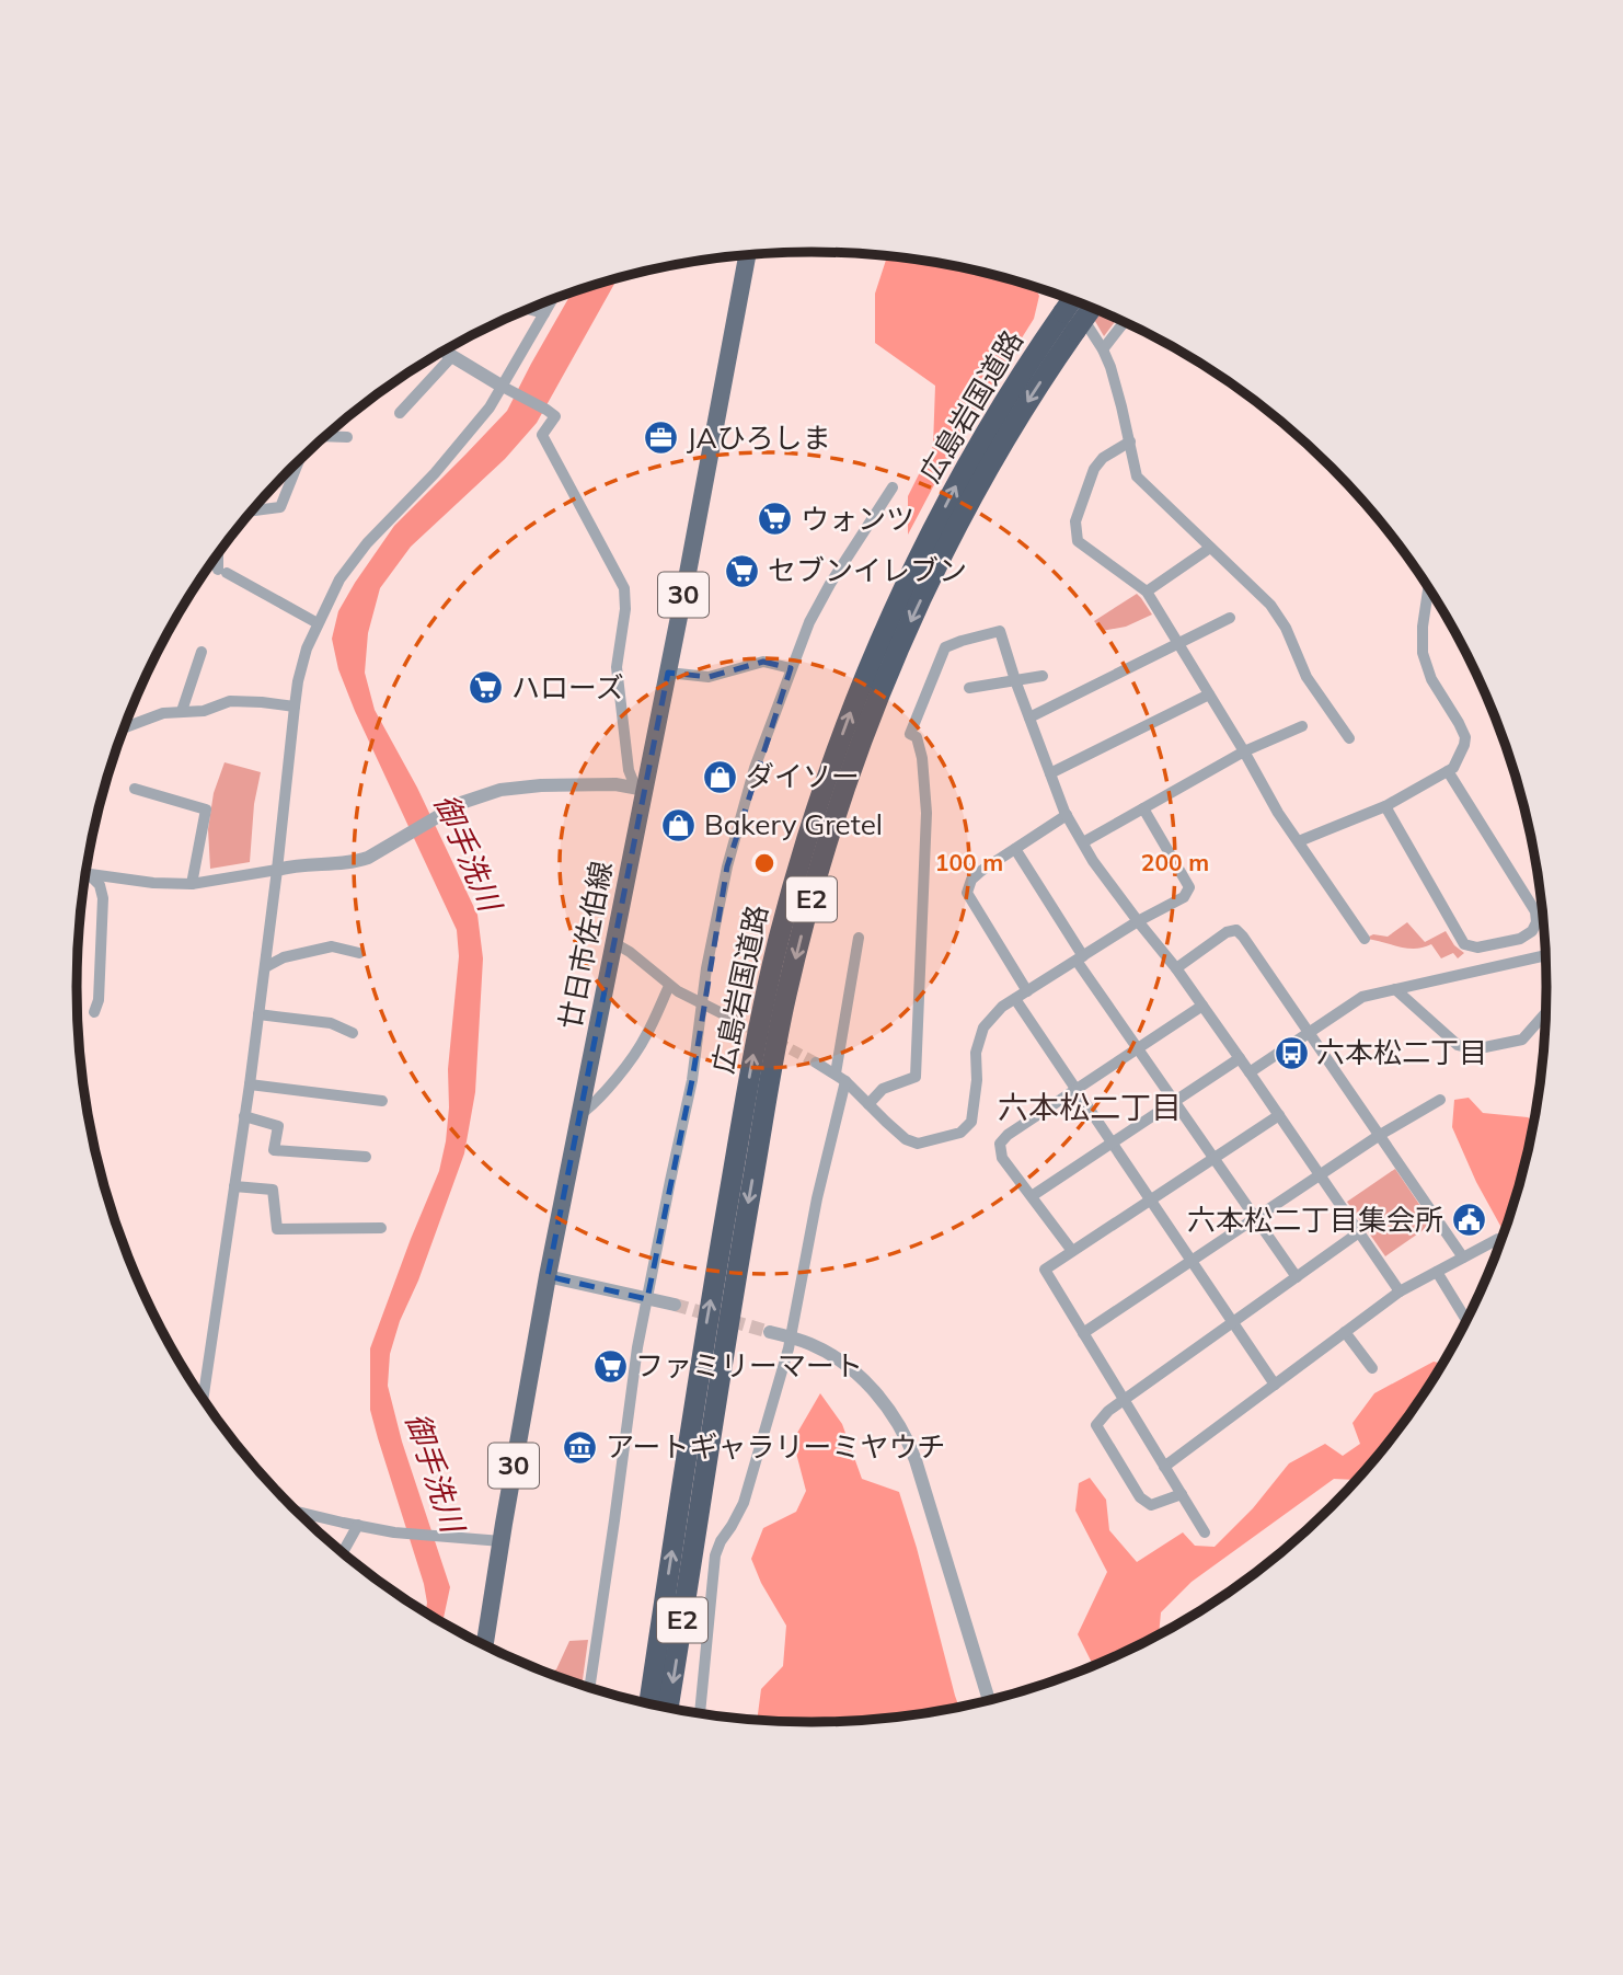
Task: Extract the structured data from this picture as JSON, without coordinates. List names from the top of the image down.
{
  "streets": {
    "highway": ["広島岩国道路", "E2"],
    "main road": ["30", "廿日市佐伯線"]
  },
  "districts": ["六本松二丁目"],
  "water": ["御手洗川"],
  "places": {
    "office": ["JAひろしま"],
    "supermarket": [
      "ウォンツ",
      "セブンイレブン",
      "ハローズ",
      "ファミリーマート"
    ],
    "shop": ["ダイソー", "Bakery Gretel"],
    "bus stop": ["六本松二丁目"],
    "public building": ["六本松二丁目集会所"],
    "museum": ["アートギャラリーミヤウチ"]
  },
  "rings": ["100 m", "200 m"]
}
